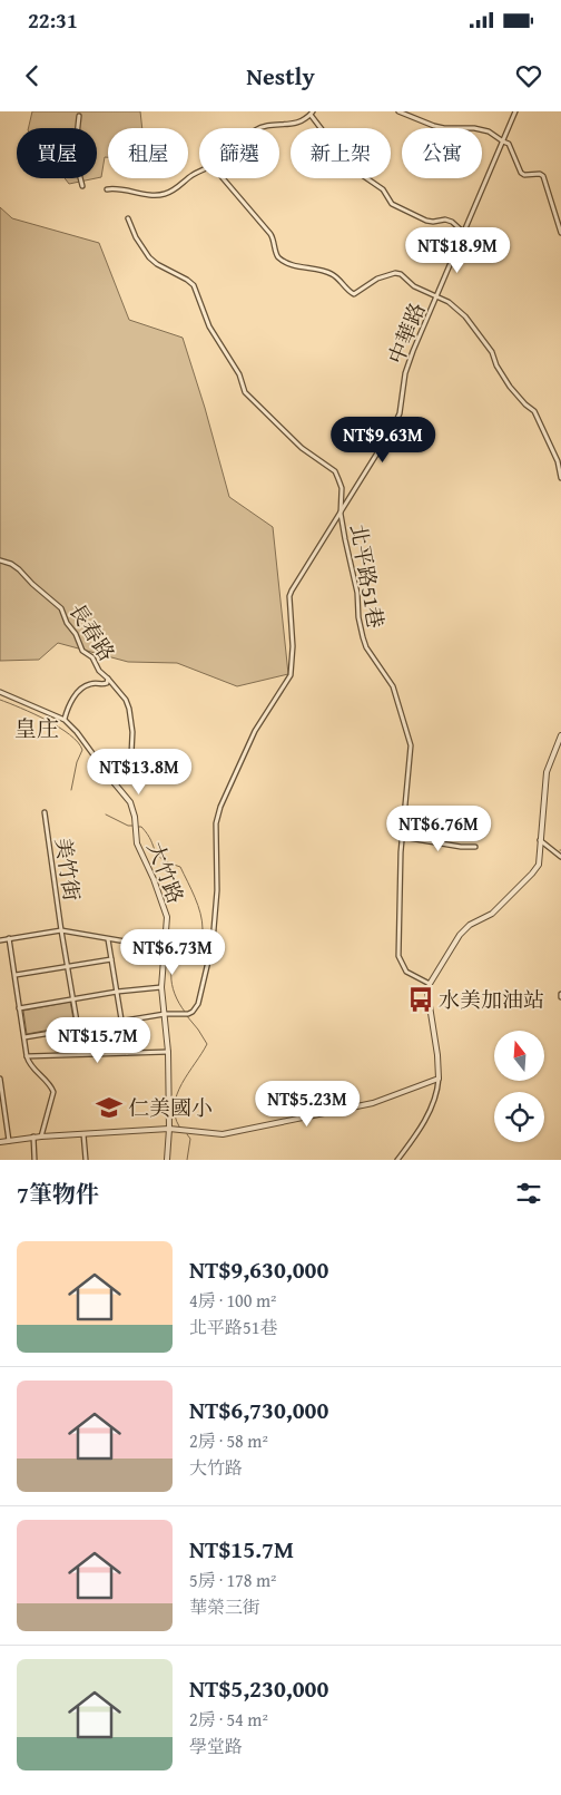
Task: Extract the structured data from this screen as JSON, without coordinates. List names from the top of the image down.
{
  "streets": {
    "street": [
      "中華路",
      "北平路51巷",
      "長春路",
      "美竹街",
      "大竹路"
    ]
  },
  "crossings": [
    ["中華路", "北平路51巷"],
    ["長春路", "大竹路"]
  ],
  "districts": ["皇庄"],
  "places": {
    "bus stop": ["水美加油站"],
    "school or university": ["仁美國小"]
  },
  "north": "top",
  "page": {
    "status": "22:31",
    "header": "Nestly",
    "chip": [
      "買屋",
      "租屋",
      "篩選",
      "新上架",
      "公寓"
    ],
    "price": [
      "NT$18.9M",
      "NT$9.63M",
      "NT$13.8M",
      "NT$6.76M",
      "NT$6.73M",
      "NT$15.7M",
      "NT$5.23M"
    ],
    "heading": "7筆物件",
    "list": [
      {
        "name": "NT$9,630,000",
        "note": "4房 · 100 m² · 北平路51巷"
      },
      {
        "name": "NT$6,730,000",
        "note": "2房 · 58 m² · 大竹路"
      },
      {
        "name": "NT$15.7M",
        "note": "5房 · 178 m² · 華榮三街"
      },
      {
        "name": "NT$5,230,000",
        "note": "2房 · 54 m² · 學堂路"
      }
    ]
  }
}
